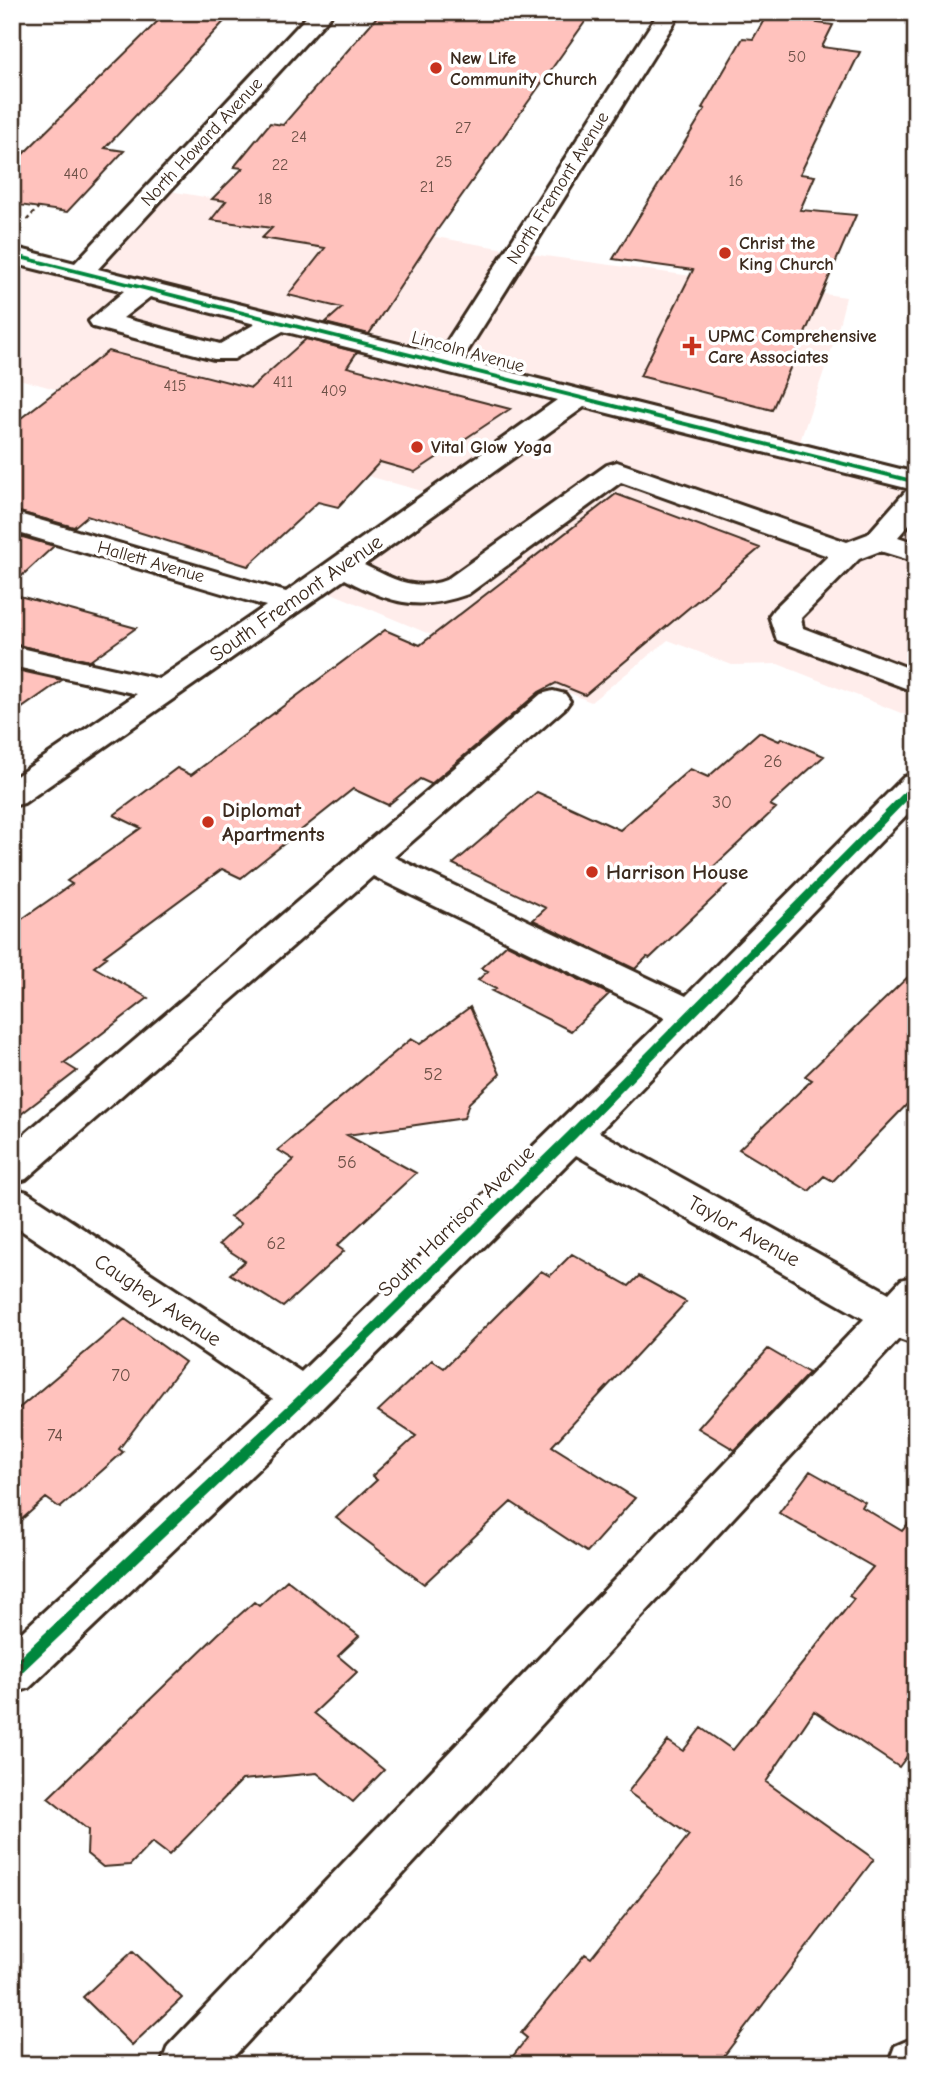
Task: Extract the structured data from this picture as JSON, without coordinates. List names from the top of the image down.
{
  "streets": {
    "street": [
      "North Howard Avenue",
      "North Fremont Avenue",
      "Lincoln Avenue",
      "Hallett Avenue",
      "South Fremont Avenue",
      "South Harrison Avenue",
      "Taylor Avenue",
      "Caughey Avenue"
    ]
  },
  "crossings": [
    ["North Howard Avenue", "Lincoln Avenue"],
    ["North Fremont Avenue", "Lincoln Avenue"],
    ["Lincoln Avenue", "South Fremont Avenue"],
    ["Hallett Avenue", "South Fremont Avenue"],
    ["South Harrison Avenue", "Taylor Avenue"],
    ["South Harrison Avenue", "Caughey Avenue"]
  ],
  "places": {
    "other": [
      "New Life Community Church",
      "Christ the King Church",
      "Vital Glow Yoga",
      "Diplomat Apartments",
      "Harrison House"
    ],
    "health": ["UPMC Comprehensive Care Associates"]
  },
  "house_numbers": [
    "50",
    "27",
    "24",
    "25",
    "22",
    "440",
    "16",
    "21",
    "18",
    "411",
    "415",
    "409",
    "26",
    "30",
    "52",
    "56",
    "62",
    "70",
    "74"
  ]
}
